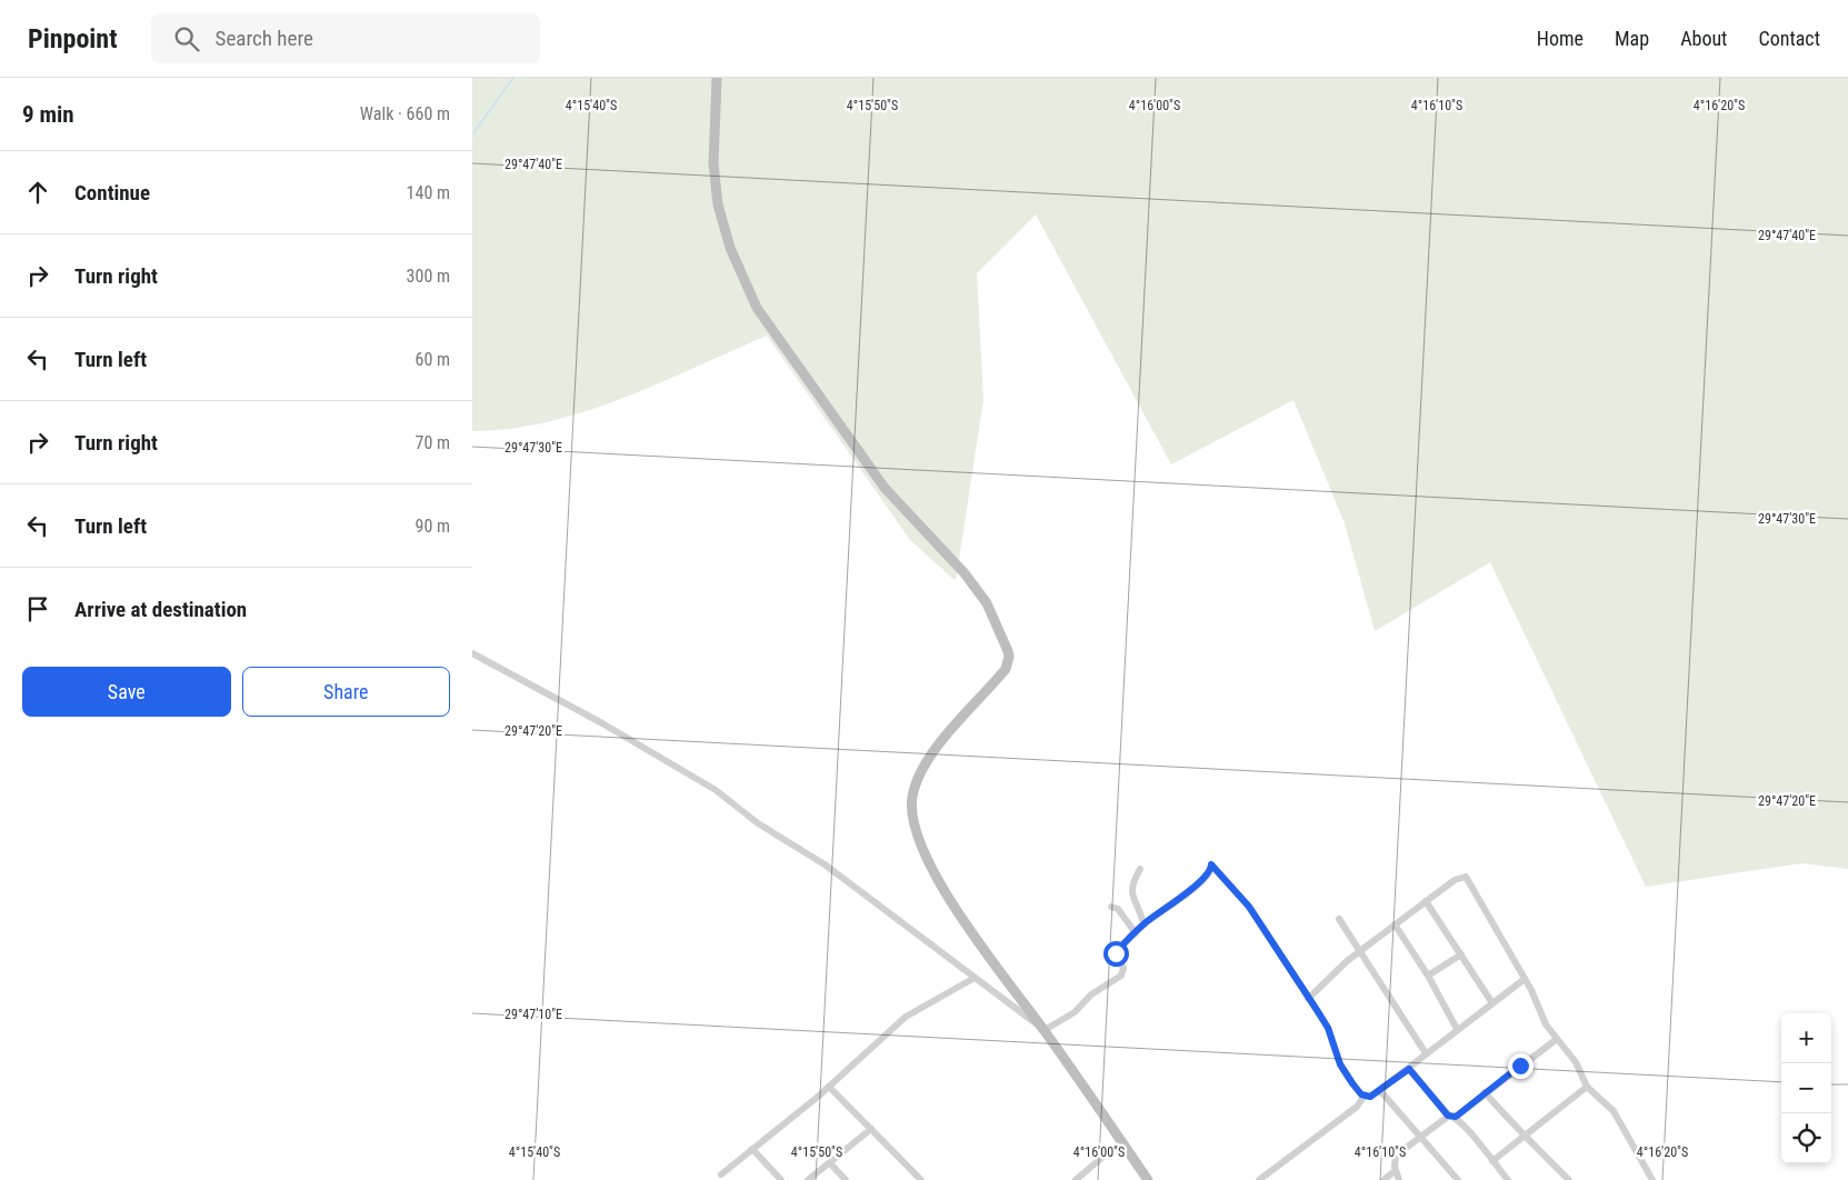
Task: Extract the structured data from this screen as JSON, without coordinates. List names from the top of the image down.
{
  "page": {
    "header": "Pinpoint",
    "search": "Search here",
    "nav": [
      "Home",
      "Map",
      "About",
      "Contact"
    ],
    "heading": ["9 min", "Walk · 660 m"],
    "list": [
      ["Continue", "140 m"],
      ["Turn right", "300 m"],
      ["Turn left", "60 m"],
      ["Turn right", "70 m"],
      ["Turn left", "90 m"],
      "Arrive at destination"
    ],
    "buttons": ["Save", "Share"],
    "map_buttons": ["+", "−"]
  },
  "coordinates": [
    "4°15'40\"S",
    "4°15'50\"S",
    "4°16'00\"S",
    "4°16'10\"S",
    "4°16'20\"S",
    "29°47'40\"E",
    "29°47'30\"E",
    "29°47'20\"E",
    "29°47'10\"E"
  ]
}
